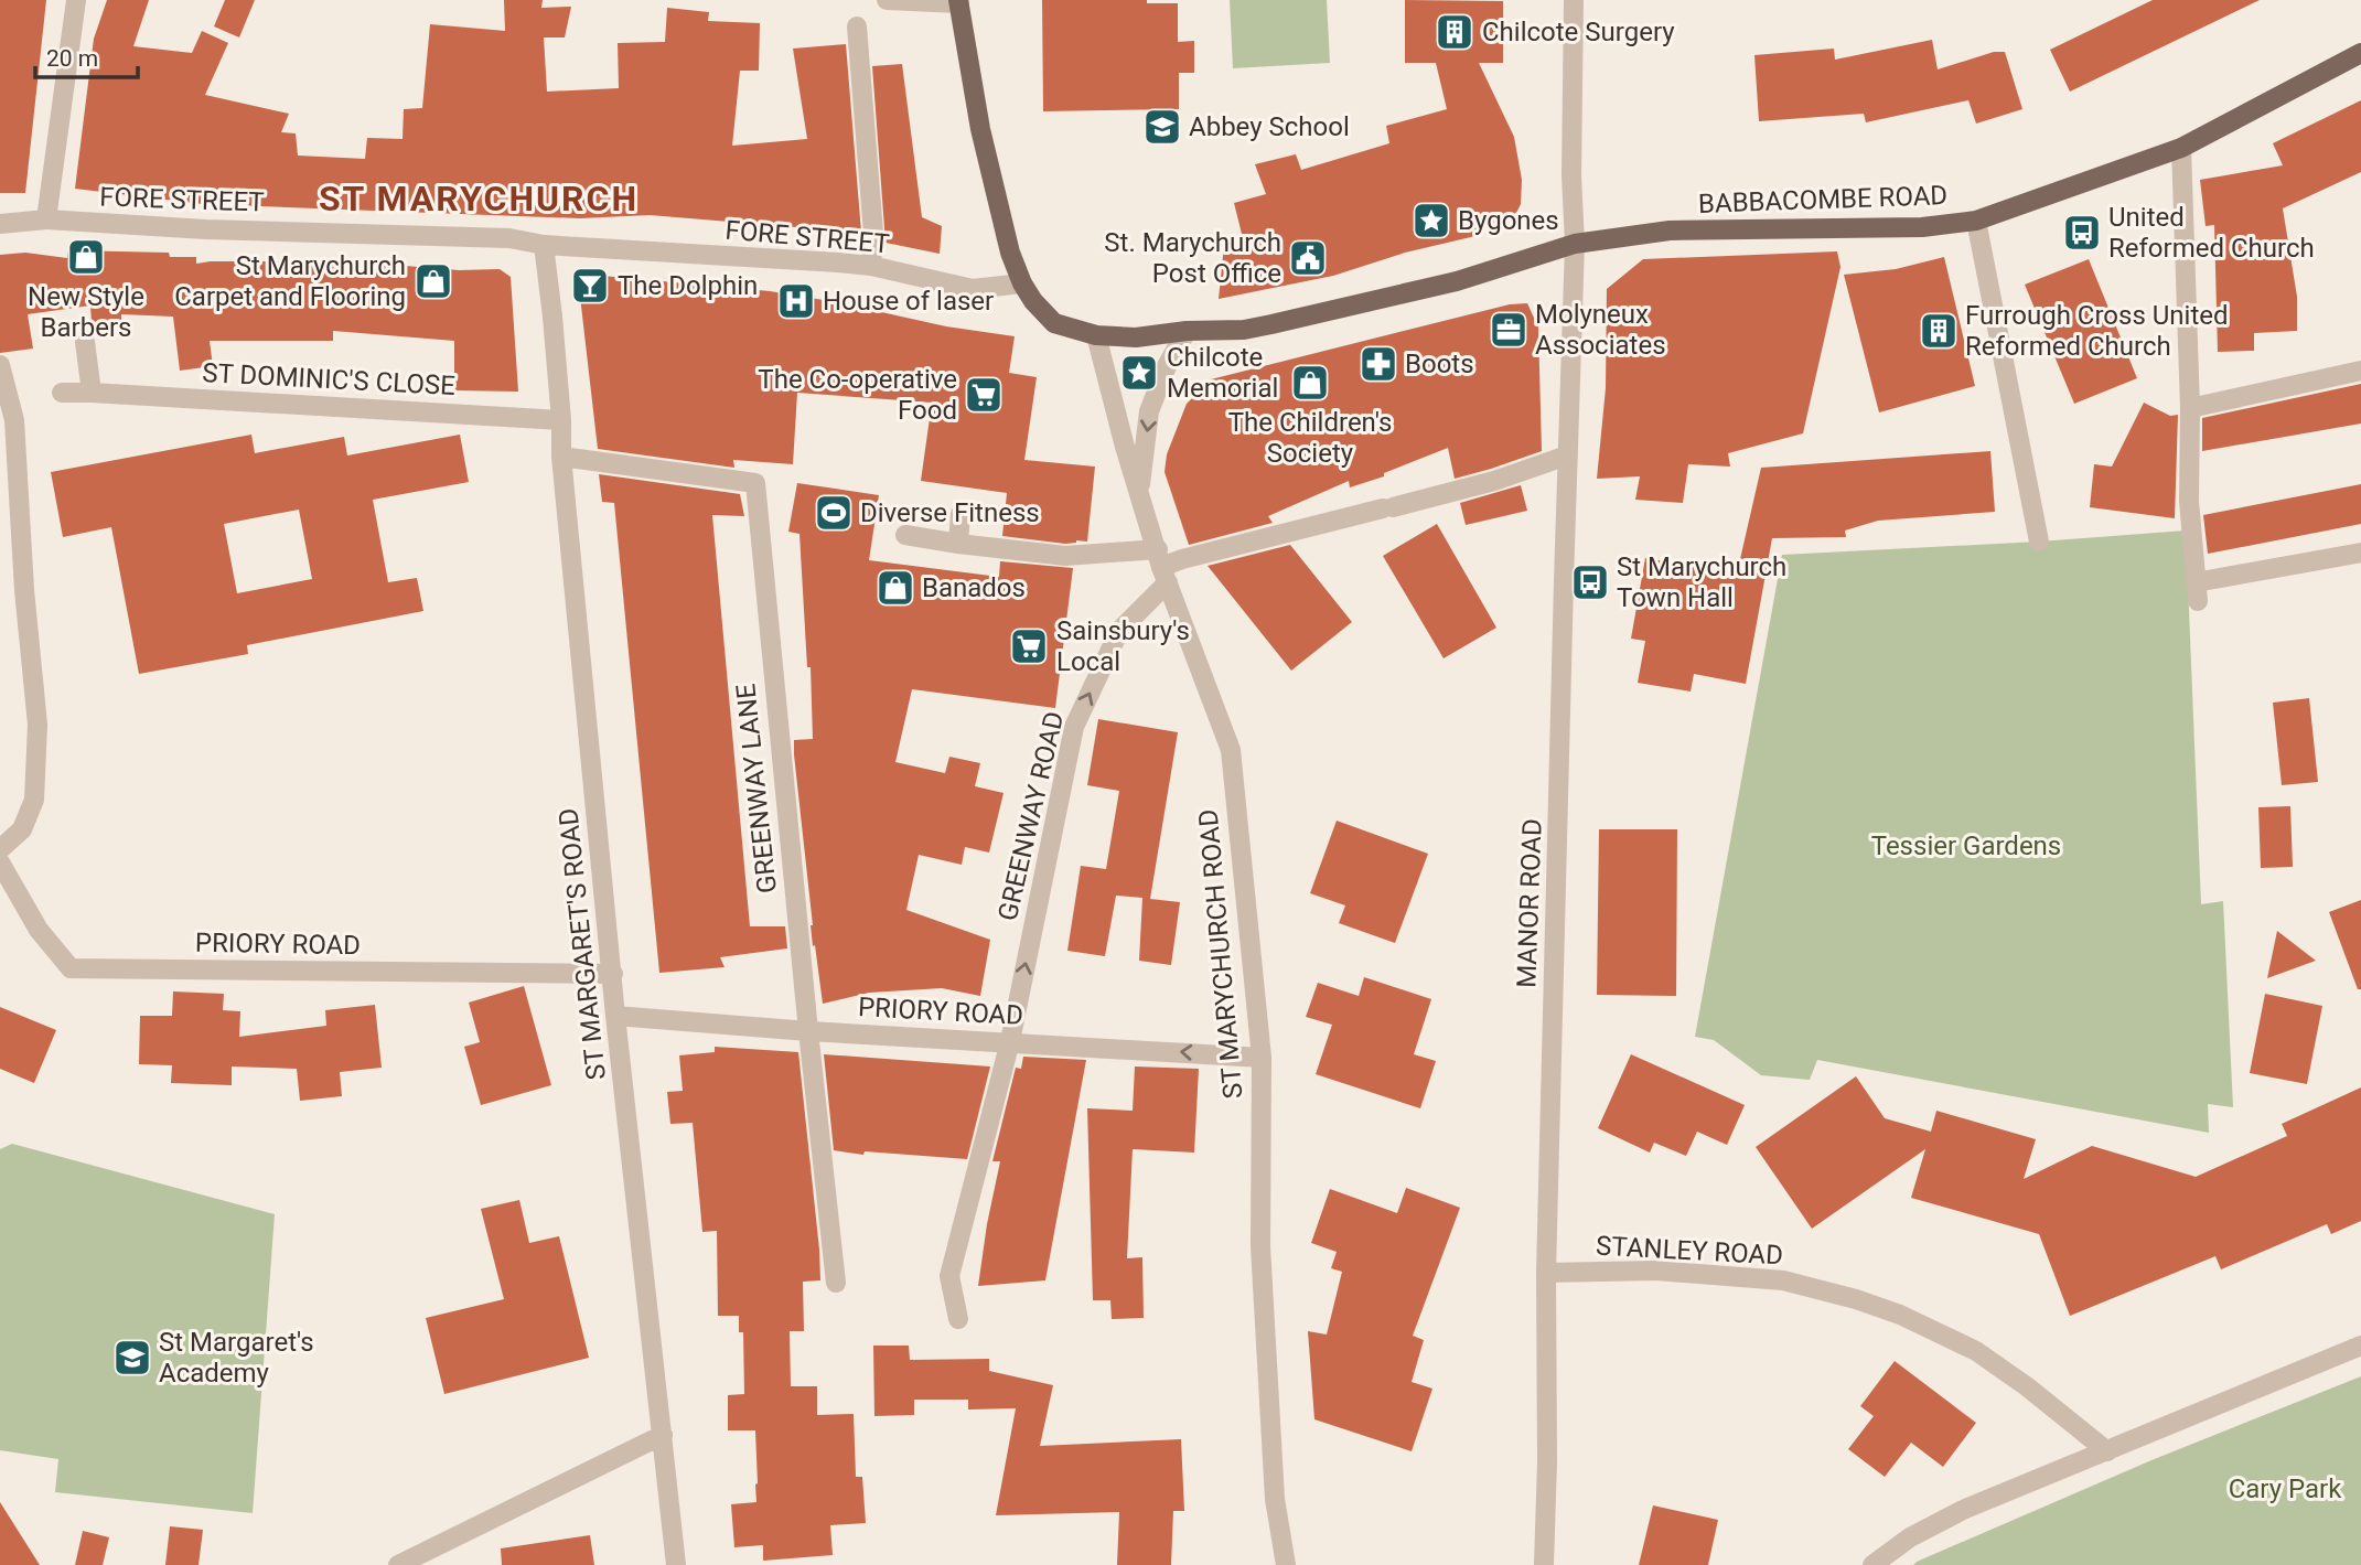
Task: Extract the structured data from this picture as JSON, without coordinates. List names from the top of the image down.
{
  "streets": {
    "main road": ["BABBACOMBE ROAD"],
    "street": [
      "FORE STREET",
      "ST DOMINIC'S CLOSE",
      "GREENWAY LANE",
      "GREENWAY ROAD",
      "MANOR ROAD",
      "PRIORY ROAD",
      "ST MARGARET'S ROAD",
      "ST MARYCHURCH ROAD",
      "STANLEY ROAD"
    ]
  },
  "crossings": [
    ["FORE STREET", "ST MARGARET'S ROAD"],
    ["BABBACOMBE ROAD", "MANOR ROAD"],
    ["ST DOMINIC'S CLOSE", "ST MARGARET'S ROAD"],
    ["GREENWAY LANE", "PRIORY ROAD"],
    ["GREENWAY LANE", "ST MARGARET'S ROAD"],
    ["GREENWAY ROAD", "PRIORY ROAD"],
    ["GREENWAY ROAD", "ST MARYCHURCH ROAD"],
    ["MANOR ROAD", "STANLEY ROAD"],
    ["PRIORY ROAD", "ST MARGARET'S ROAD"],
    ["PRIORY ROAD", "ST MARYCHURCH ROAD"]
  ],
  "one_way": ["GREENWAY ROAD"],
  "districts": ["ST MARYCHURCH"],
  "parks": ["Tessier Gardens", "Cary Park"],
  "places": {
    "building": ["Chilcote Surgery", "Furrough Cross United Reformed Church"],
    "school or university": ["Abbey School", "St Margaret's Academy"],
    "place": ["Bygones", "Chilcote Memorial"],
    "bus stop": ["United Reformed Church", "St Marychurch Town Hall"],
    "shop": [
      "New Style Barbers",
      "St Marychurch Carpet and Flooring",
      "The Children's Society",
      "Banados"
    ],
    "public building": ["St. Marychurch Post Office"],
    "bar": ["The Dolphin"],
    "hospital": ["House of laser"],
    "office": ["Molyneux Associates"],
    "pharmacy": ["Boots"],
    "supermarket": ["The Co-operative Food", "Sainsbury's Local"],
    "sports": ["Diverse Fitness"]
  },
  "scale_bar": "20 m"
}
